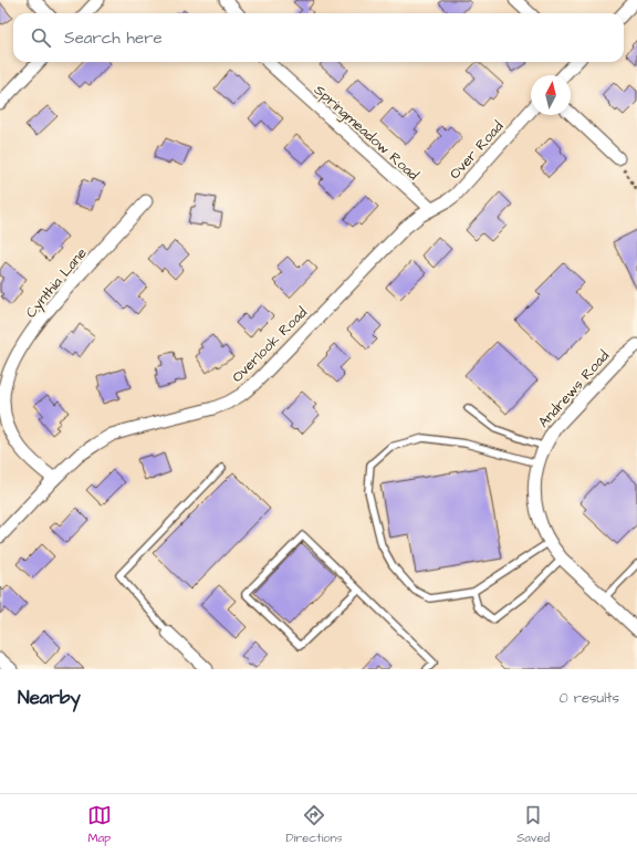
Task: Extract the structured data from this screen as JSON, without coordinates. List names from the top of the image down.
{
  "streets": {
    "street": [
      "Springmeadow Road",
      "Over Road",
      "Cynthia Lane",
      "Overlook Road",
      "Andrews Road"
    ]
  },
  "crossings": [
    ["Springmeadow Road", "Over Road"],
    ["Springmeadow Road", "Overlook Road"],
    ["Over Road", "Overlook Road"],
    ["Cynthia Lane", "Overlook Road"]
  ],
  "north": "top",
  "page": {
    "search": "Search here",
    "heading": ["Nearby", "0 results"],
    "nav": ["Map", "Directions", "Saved"]
  }
}
